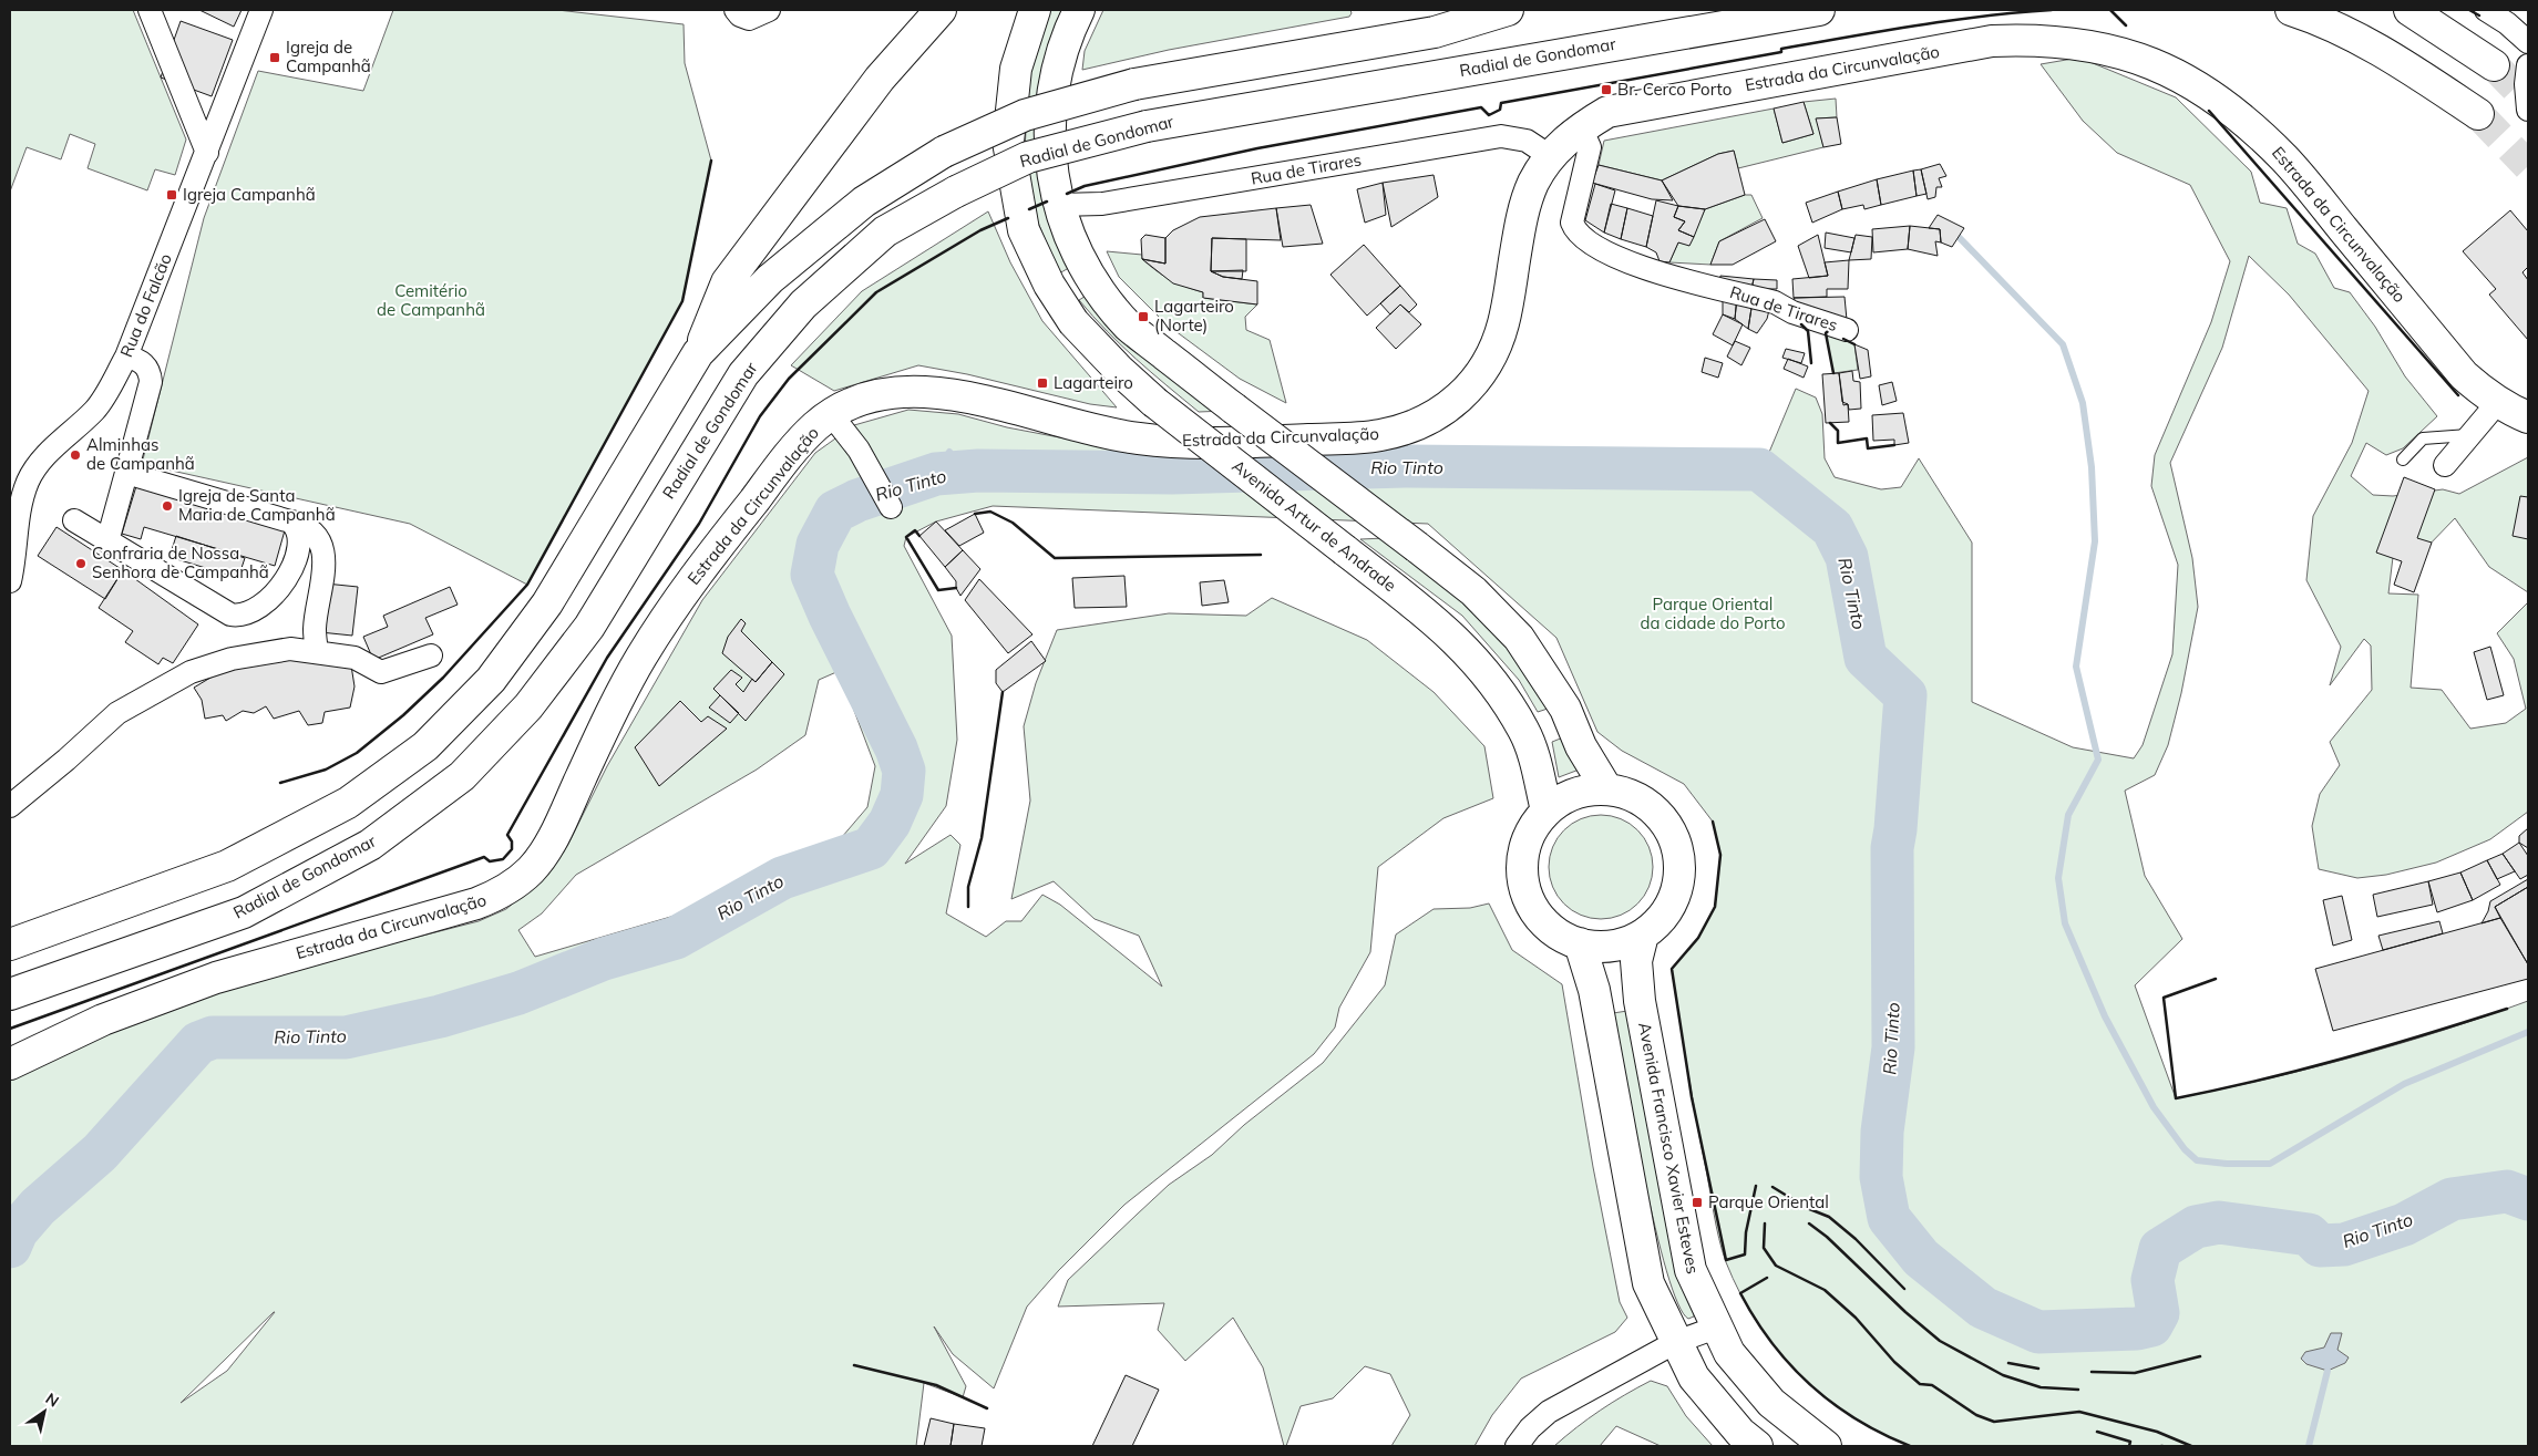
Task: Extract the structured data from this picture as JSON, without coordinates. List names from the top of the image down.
{
  "streets": {
    "main road": [
      "Radial de Gondomar",
      "Estrada da Circunvalação",
      "Avenida Artur de Andrade",
      "Avenida Francisco Xavier Esteves"
    ],
    "street": ["Rua de Tirares", "Rua do Falcão"]
  },
  "crossings": [
    ["Estrada da Circunvalação", "Rua de Tirares"],
    ["Avenida Artur de Andrade", "Avenida Francisco Xavier Esteves"]
  ],
  "water": ["Rio Tinto"],
  "parks": ["Cemitério de Campanhã", "Parque Oriental da cidade do Porto"],
  "places": {
    "transit": [
      "Igreja de Campanhã",
      "Br. Cerco Porto",
      "Igreja Campanhã",
      "Lagarteiro (Norte)",
      "Lagarteiro",
      "Parque Oriental"
    ],
    "other": ["Alminhas de Campanhã", "Igreja de Santa Maria de Campanhã", "Confraria de Nossa Senhora de Campanhã"]
  },
  "north": "top right"
}
